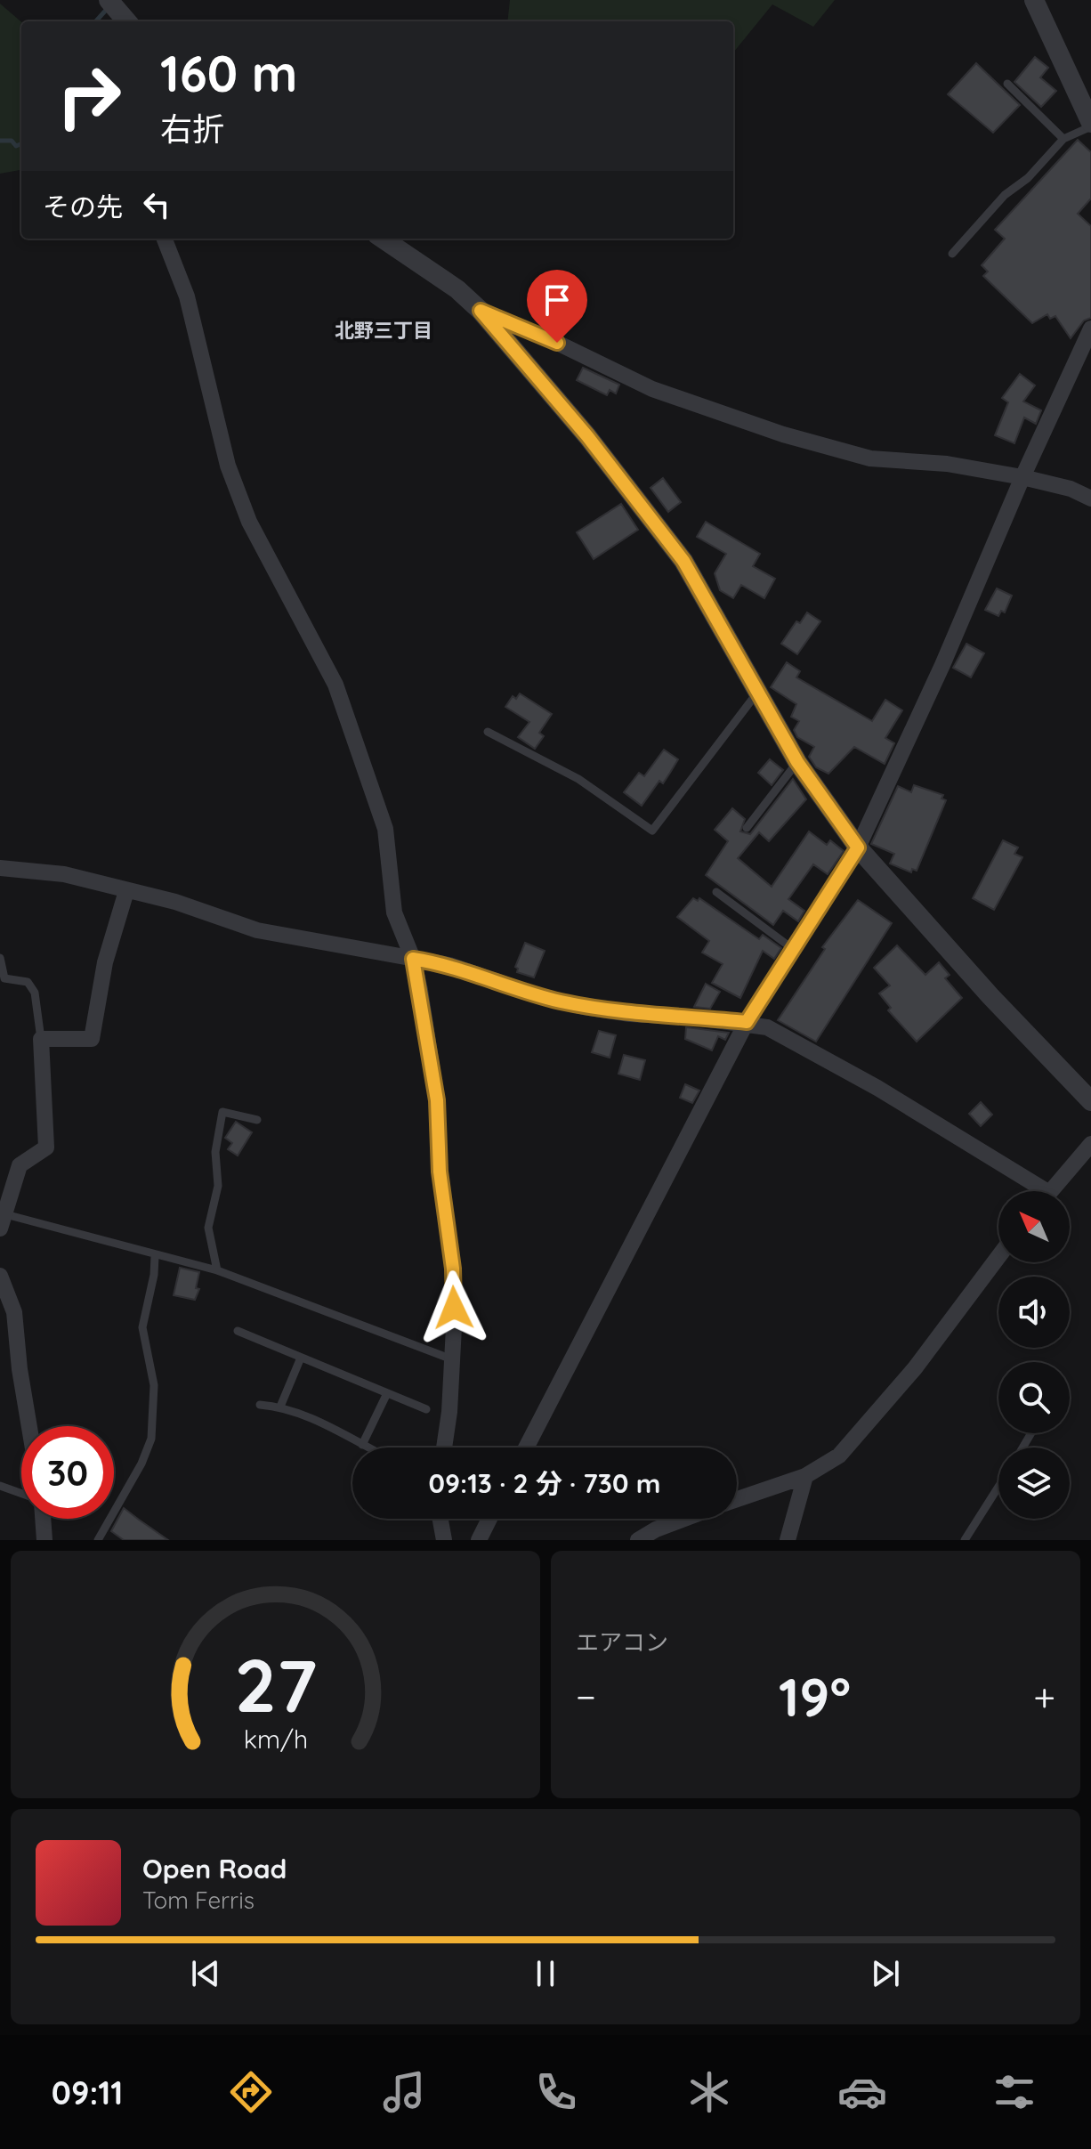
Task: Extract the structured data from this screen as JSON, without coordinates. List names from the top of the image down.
{
  "districts": ["北野三丁目"],
  "north": "top left",
  "page": {
    "turn": ["160 m", "右折"],
    "then": "その先",
    "limit": "30",
    "trip": "09:13 · 2 分 · 730 m",
    "tile": "エアコン",
    "heat": ["−", "19°", "+"],
    "song": ["Open Road", "Tom Ferris"],
    "tabs": "09:11",
    "gauge": ["27", "km/h"]
  }
}
